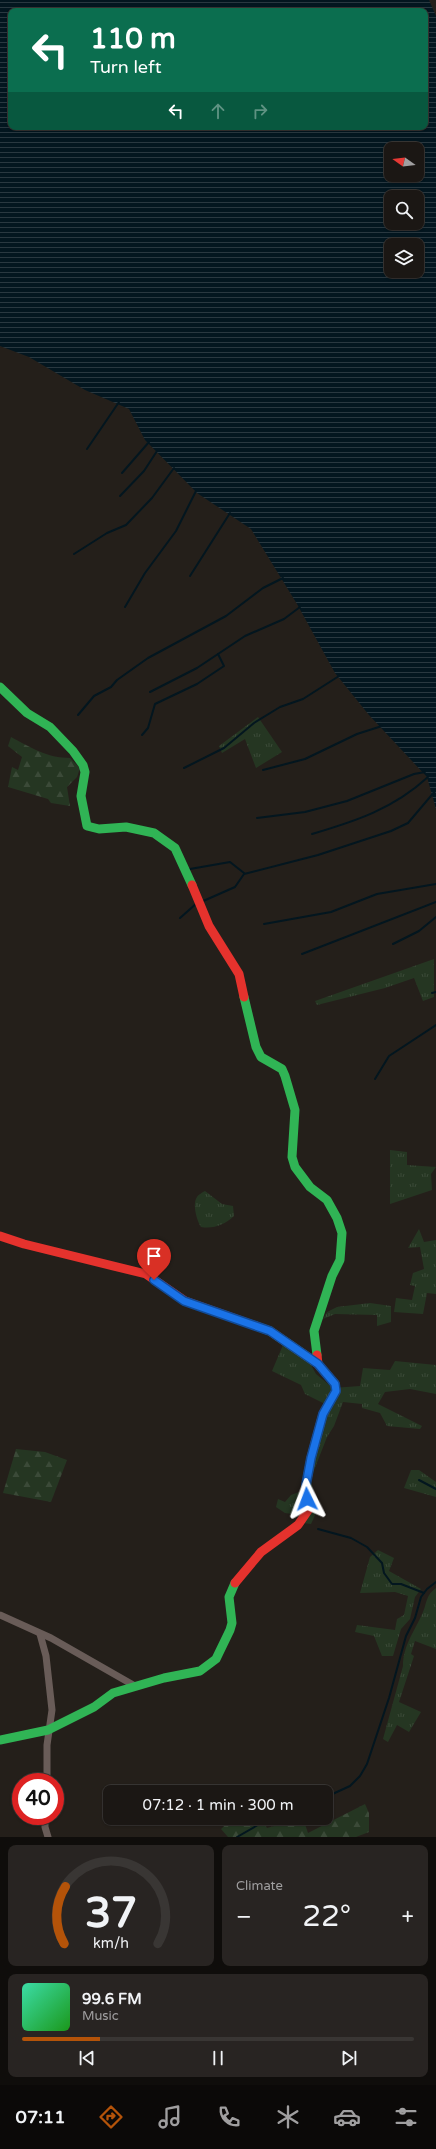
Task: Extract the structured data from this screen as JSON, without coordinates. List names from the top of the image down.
{
  "north": "left",
  "page": {
    "turn": ["110 m", "Turn left"],
    "limit": "40",
    "trip": "07:12 · 1 min · 300 m",
    "tile": "Climate",
    "heat": ["−", "22°", "+"],
    "song": ["99.6 FM", "Music"],
    "tabs": "07:11",
    "gauge": ["37", "km/h"]
  }
}
